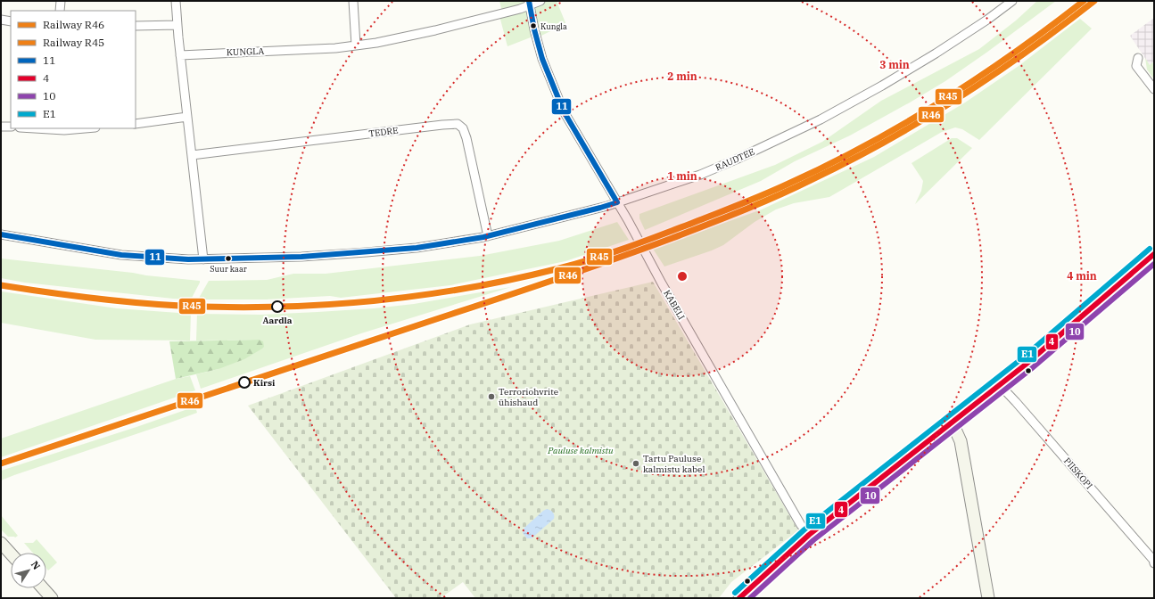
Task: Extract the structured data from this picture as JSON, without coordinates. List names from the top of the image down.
{
  "streets": {
    "street": [
      "KUNGLA",
      "TEDRE",
      "RAUDTEE",
      "KABELI",
      "PIISKOPI"
    ]
  },
  "crossings": [
    ["KUNGLA", "KABELI"],
    ["TEDRE", "RAUDTEE"],
    ["RAUDTEE", "KABELI"]
  ],
  "parks": ["Pauluse kalmistu"],
  "places": [
    "Kungla",
    "Suur kaar",
    "Aardla",
    "Kirsi",
    "Terroriohvrite ühishaud",
    "Tartu Pauluse kalmistu kabel"
  ],
  "lines": [
    "rail line R46",
    "rail line R45",
    "transit line 11",
    "transit line E1",
    "transit line 4",
    "transit line 10"
  ],
  "legend": [
    "Railway R46",
    "Railway R45",
    "11",
    "4",
    "10",
    "E1"
  ],
  "north": "top right",
  "rings": [
    "3 min",
    "2 min",
    "1 min",
    "4 min"
  ]
}
